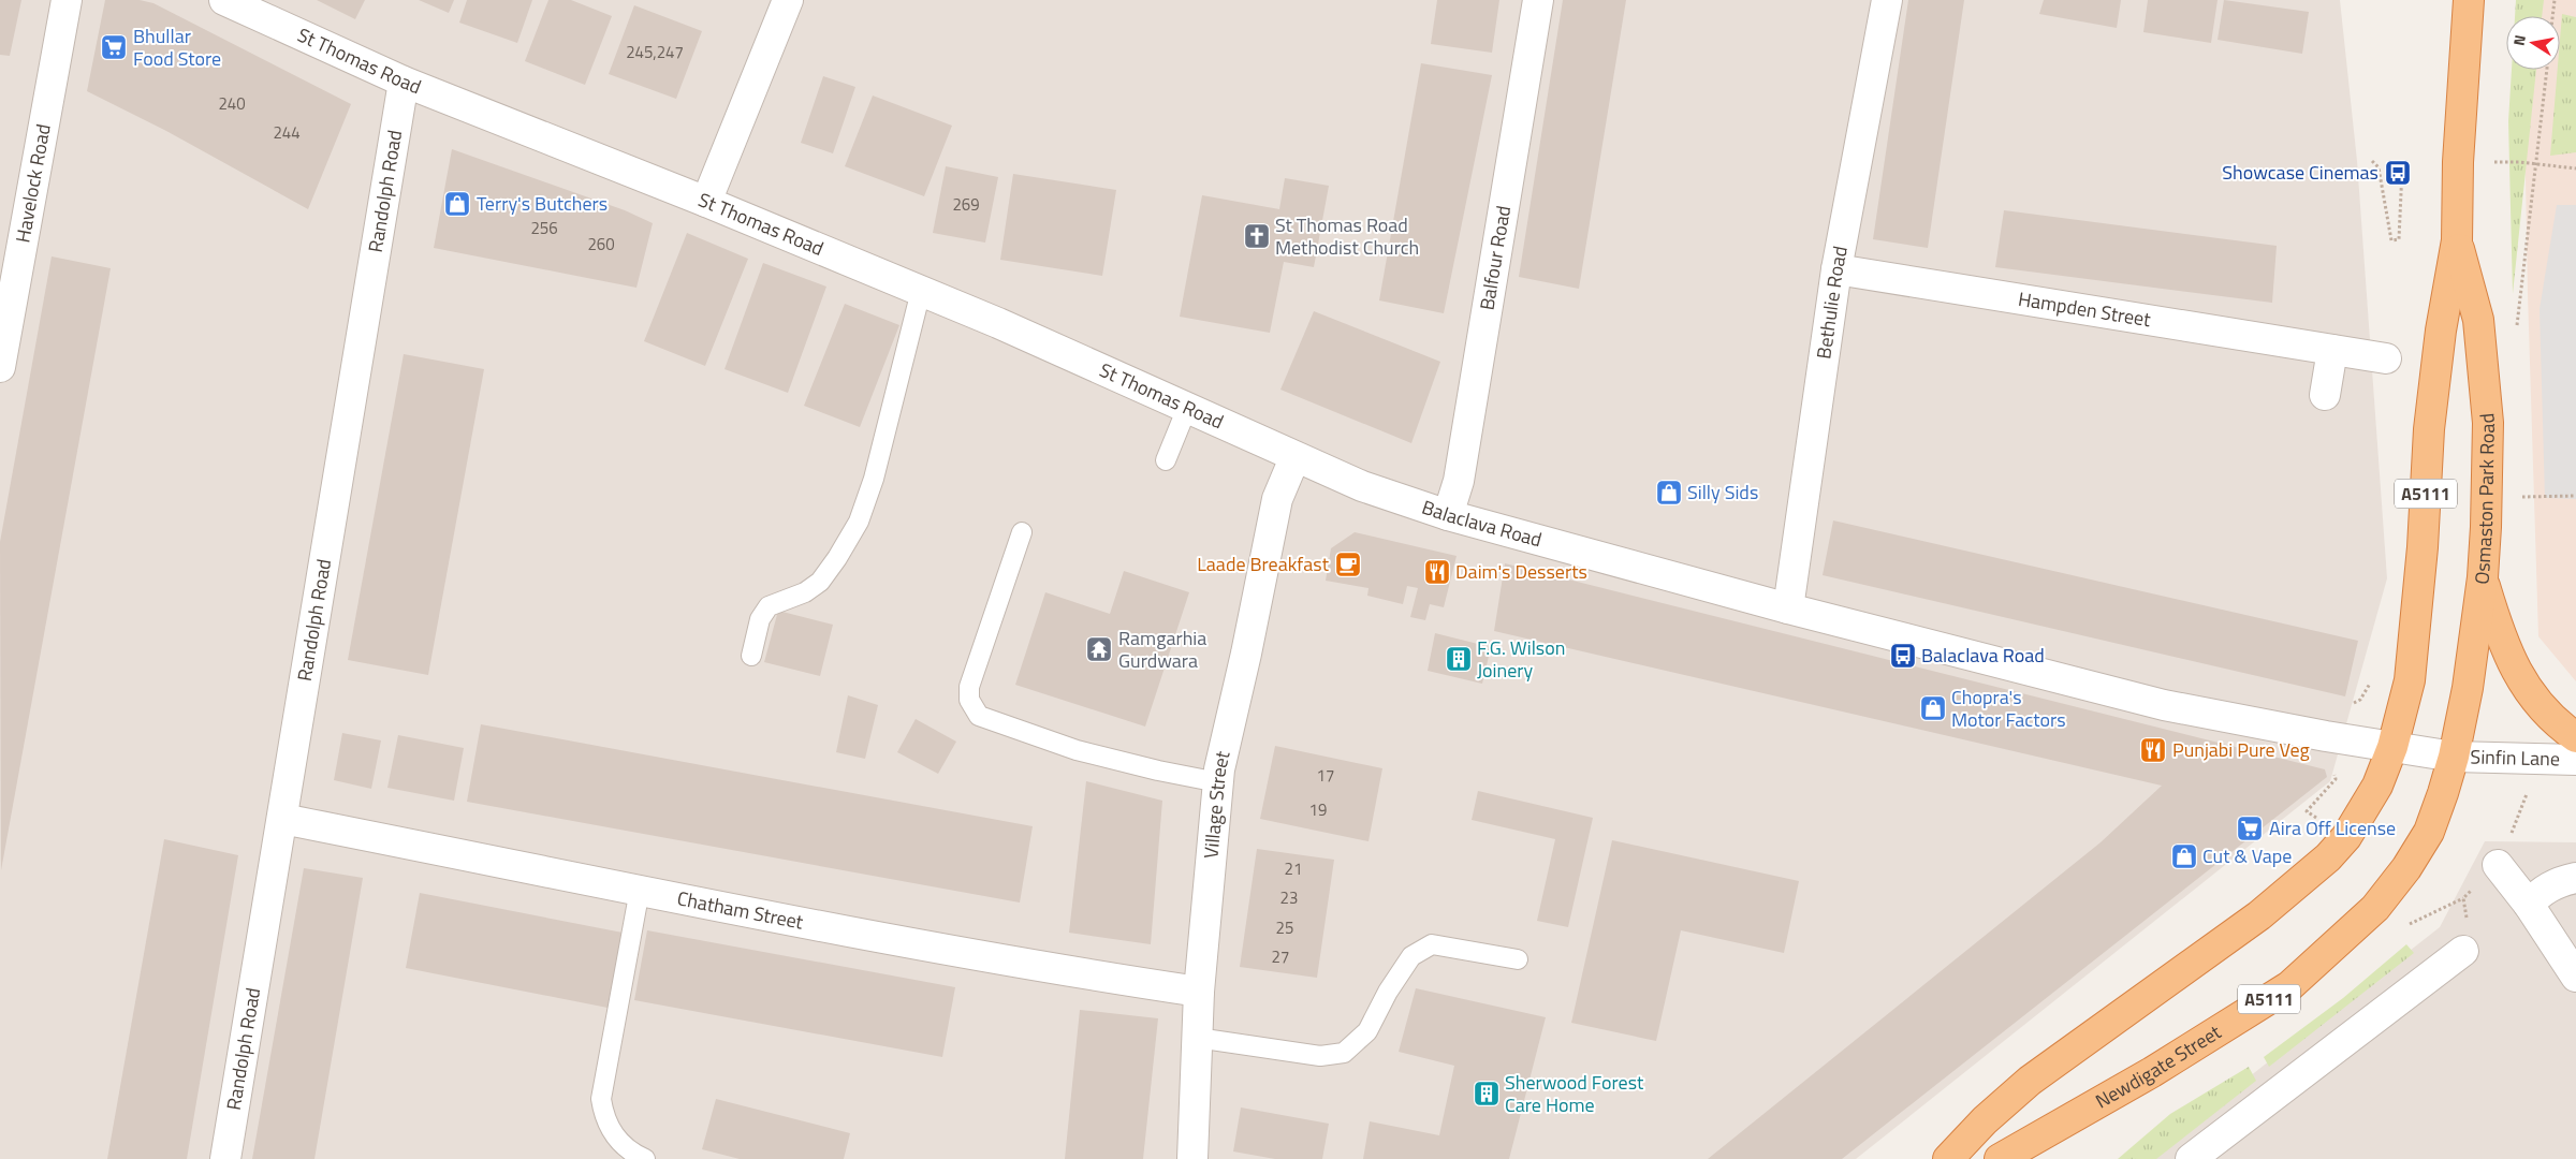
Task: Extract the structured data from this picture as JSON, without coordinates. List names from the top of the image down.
{
  "streets": {
    "highway": ["A5111", "Osmaston Park Road", "Newdigate Street"],
    "street": [
      "St Thomas Road",
      "Havelock Road",
      "Randolph Road",
      "Balfour Road",
      "Bethulie Road",
      "Hampden Street",
      "Balaclava Road",
      "Sinfin Lane",
      "Village Street",
      "Chatham Street"
    ]
  },
  "crossings": [
    ["St Thomas Road", "Randolph Road"],
    ["St Thomas Road", "Balaclava Road"],
    ["St Thomas Road", "Village Street"],
    ["Randolph Road", "Chatham Street"],
    ["Balfour Road", "Balaclava Road"],
    ["Bethulie Road", "Hampden Street"],
    ["Bethulie Road", "Balaclava Road"],
    ["A5111", "Osmaston Park Road"],
    ["A5111", "Balaclava Road"],
    ["A5111", "Sinfin Lane"],
    ["Osmaston Park Road", "Balaclava Road"],
    ["Osmaston Park Road", "Sinfin Lane"],
    ["Osmaston Park Road", "Newdigate Street"],
    ["Balaclava Road", "Sinfin Lane"],
    ["Balaclava Road", "Village Street"],
    ["Sinfin Lane", "Newdigate Street"],
    ["Village Street", "Chatham Street"]
  ],
  "places": {
    "supermarket": ["Bhullar Food Store", "Aira Off License"],
    "bus stop": ["Showcase Cinemas", "Balaclava Road"],
    "shop": [
      "Terry's Butchers",
      "Silly Sids",
      "Chopra's Motor Factors",
      "Cut & Vape"
    ],
    "church": ["St Thomas Road Methodist Church"],
    "cafe": ["Laade Breakfast"],
    "restaurant": ["Daim's Desserts", "Punjabi Pure Veg"],
    "temple": ["Ramgarhia Gurdwara"],
    "building": ["F.G. Wilson Joinery", "Sherwood Forest Care Home"]
  },
  "house_numbers": [
    "245,247",
    "240",
    "244",
    "269",
    "256",
    "260",
    "17",
    "19",
    "21",
    "23",
    "25",
    "27"
  ],
  "north": "left"
}
